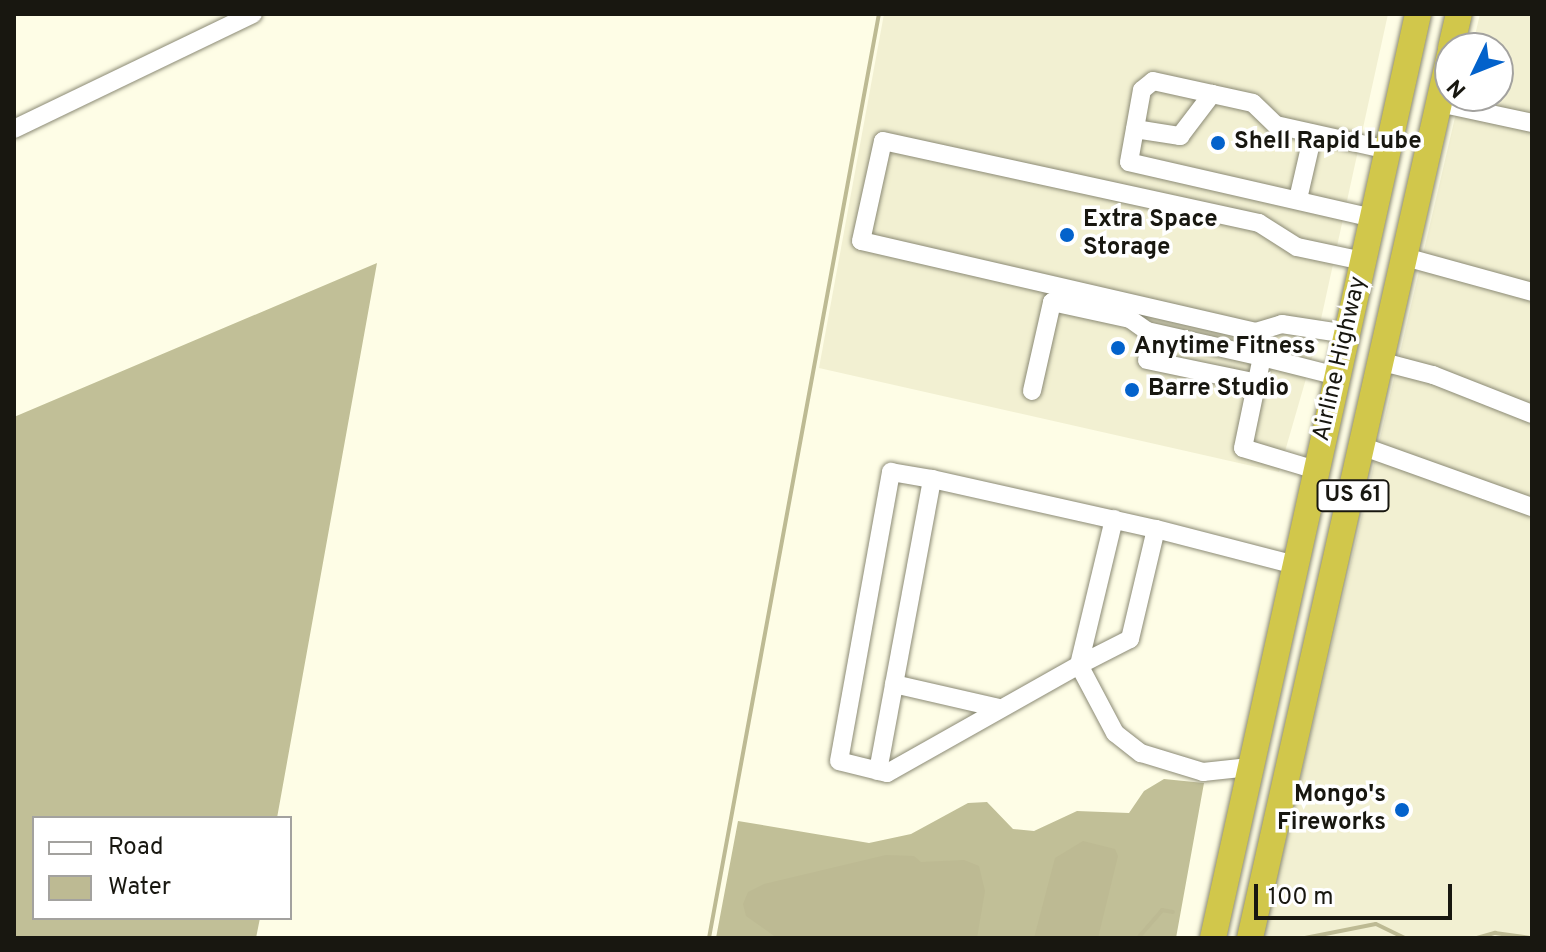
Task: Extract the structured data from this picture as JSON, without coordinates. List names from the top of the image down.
{
  "streets": {
    "highway": ["Airline Highway", "US 61"]
  },
  "places": [
    "Shell Rapid Lube",
    "Extra Space Storage",
    "Anytime Fitness",
    "Barre Studio",
    "Mongo's Fireworks"
  ],
  "legend": ["Road", "Water"],
  "scale_bar": "100 m",
  "north": "bottom left"
}
